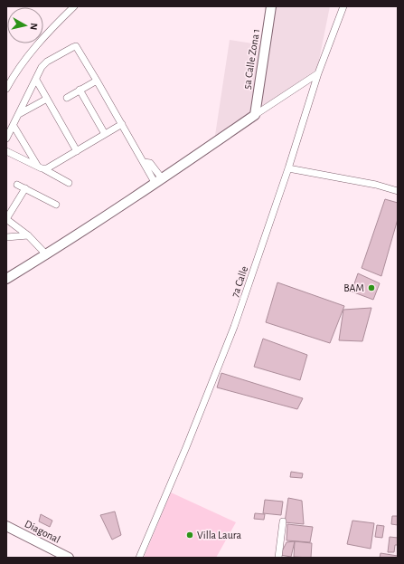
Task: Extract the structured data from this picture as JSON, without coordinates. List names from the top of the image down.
{
  "streets": {
    "street": ["5a Calle Zona 1", "7a Calle", "Diagonal"]
  },
  "places": ["BAM", "Villa Laura"],
  "north": "right"
}
